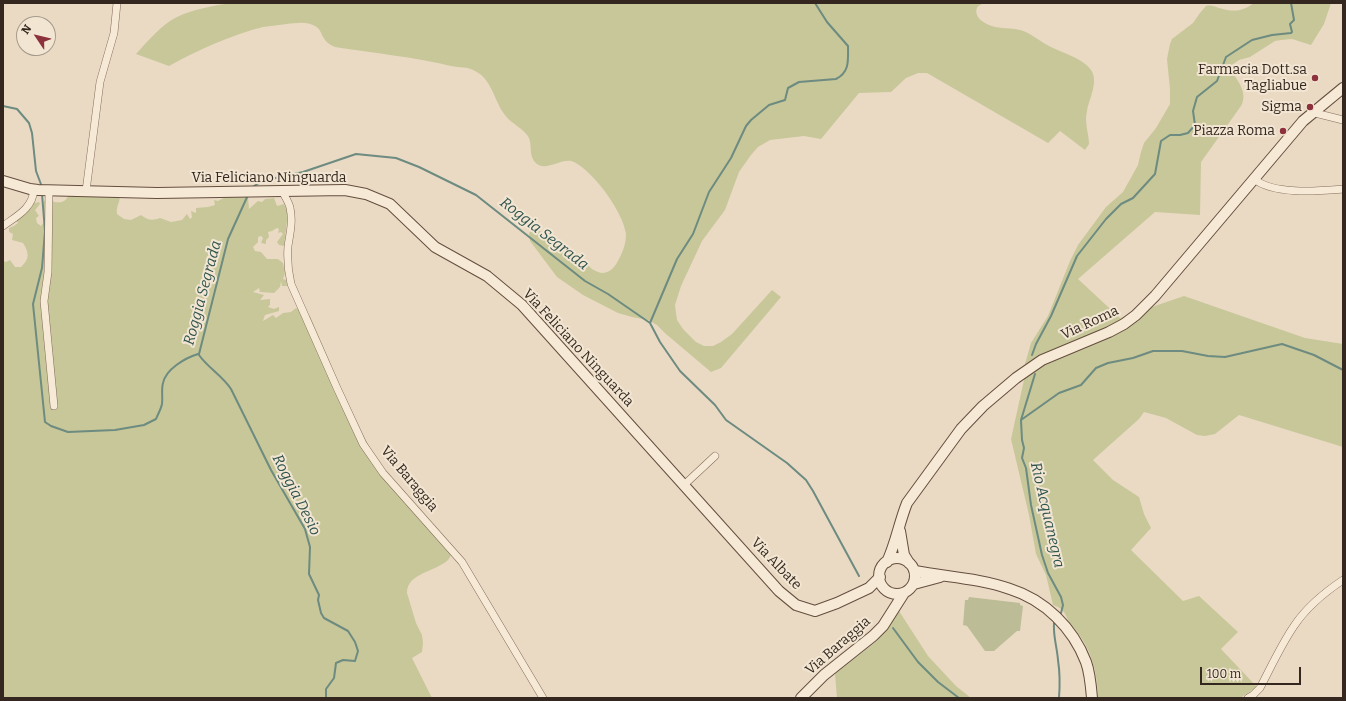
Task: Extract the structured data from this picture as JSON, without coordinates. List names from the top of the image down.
{
  "streets": {
    "street": [
      "Via Feliciano Ninguarda",
      "Via Roma",
      "Via Baraggia",
      "Via Albate"
    ]
  },
  "crossings": [
    ["Via Feliciano Ninguarda", "Via Baraggia"],
    ["Via Feliciano Ninguarda", "Via Albate"],
    ["Via Roma", "Via Baraggia"],
    ["Via Roma", "Via Albate"],
    ["Via Baraggia", "Via Albate"]
  ],
  "water": ["Roggia Segrada", "Roggia Desio", "Rio Acquanegra"],
  "places": ["Farmacia Dott.sa Tagliabue", "Sigma", "Piazza Roma"],
  "scale_bar": "100 m",
  "north": "top left"
}
